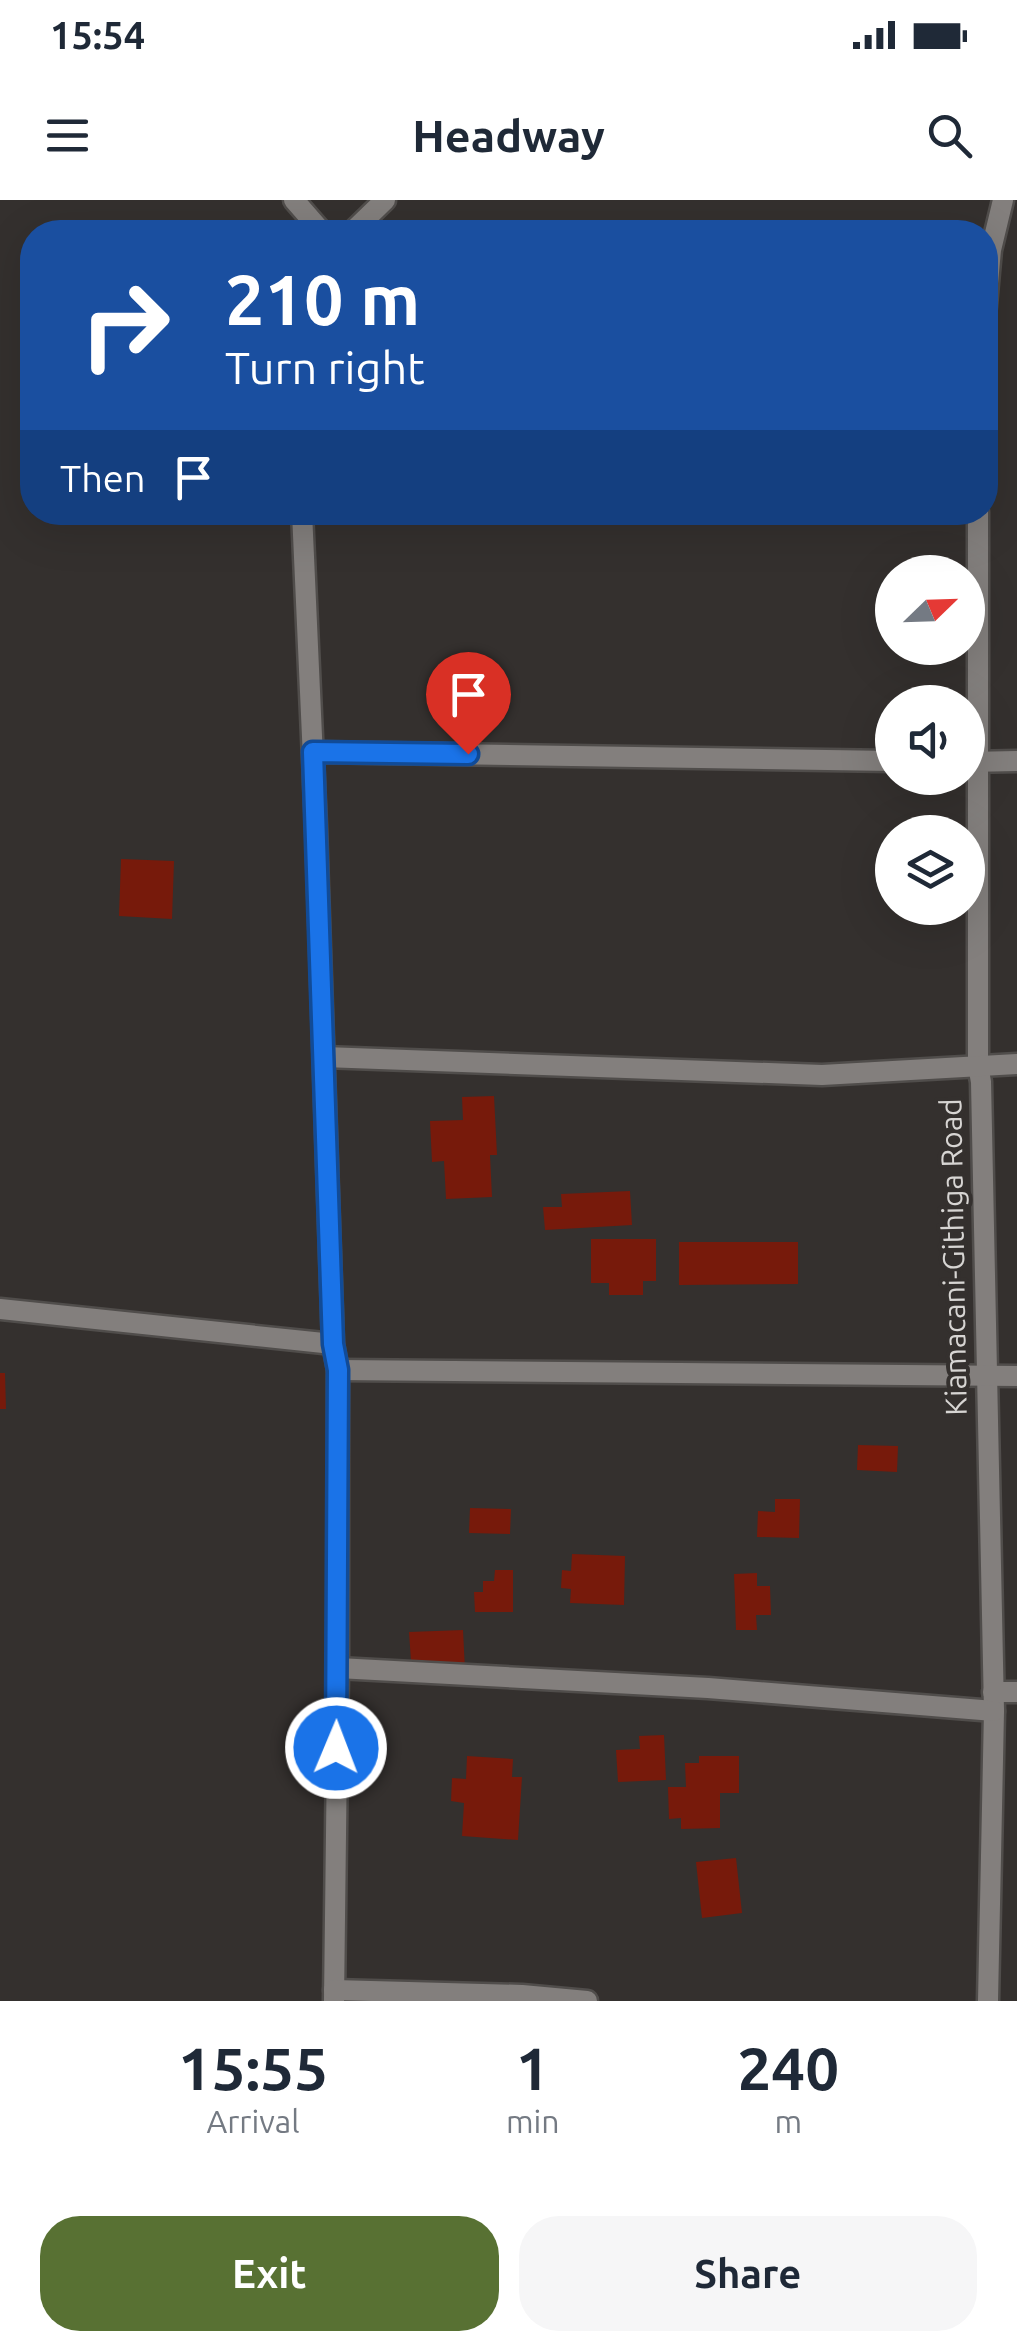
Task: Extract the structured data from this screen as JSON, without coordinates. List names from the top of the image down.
{
  "streets": {
    "street": ["Kiamacani-Githiga Road"]
  },
  "north": "top right",
  "page": {
    "status": "15:54",
    "header": "Headway",
    "turn": ["210 m", "Turn right"],
    "then": "Then",
    "eta": [
      "15:55",
      "Arrival",
      "1",
      "min",
      "240",
      "m"
    ],
    "buttons": ["Exit", "Share"]
  }
}
